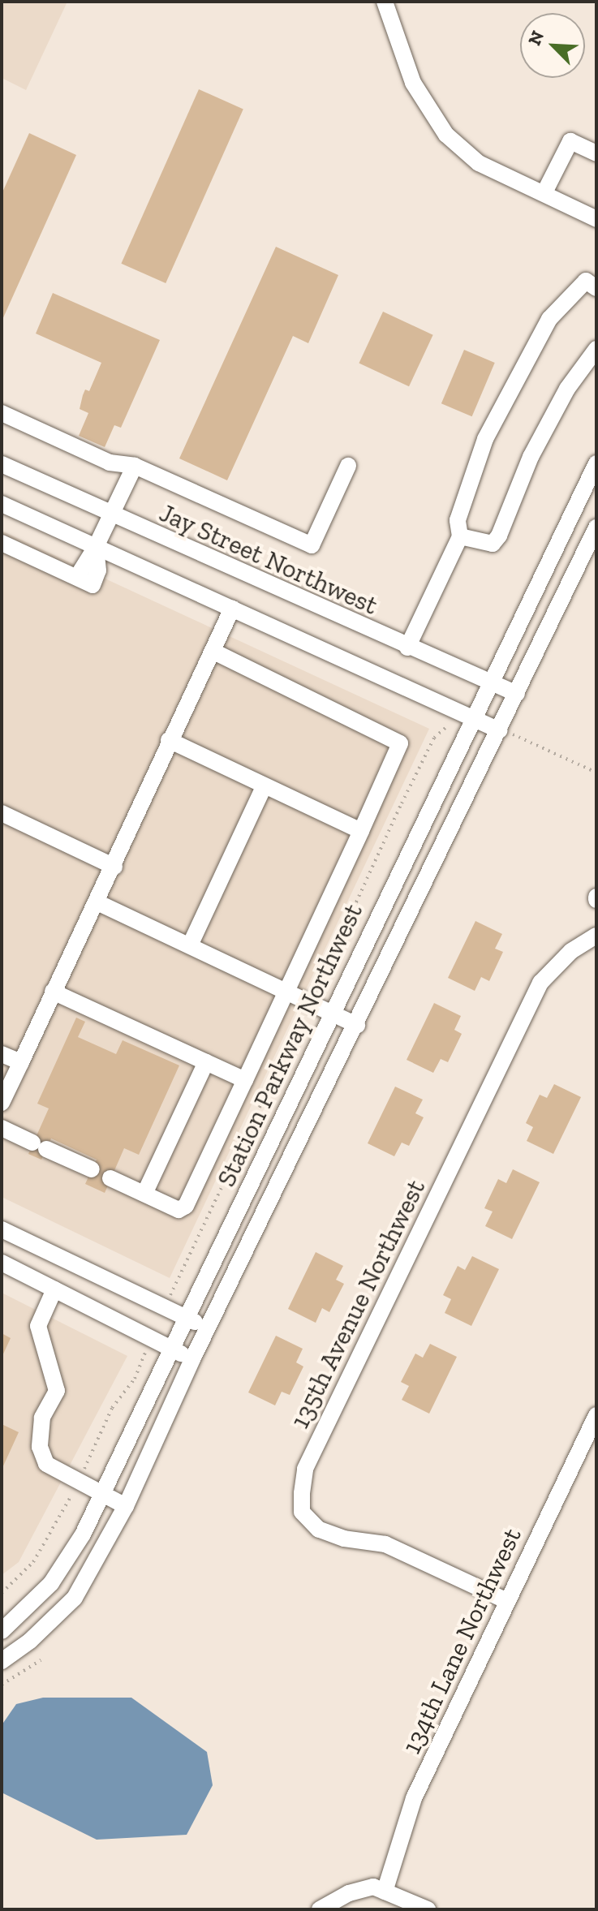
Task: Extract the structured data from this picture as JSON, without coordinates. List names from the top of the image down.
{
  "streets": {
    "street": [
      "Jay Street Northwest",
      "Station Parkway Northwest",
      "135th Avenue Northwest",
      "134th Lane Northwest"
    ]
  },
  "crossings": [
    ["Jay Street Northwest", "Station Parkway Northwest"],
    ["135th Avenue Northwest", "134th Lane Northwest"]
  ],
  "north": "top left"
}
